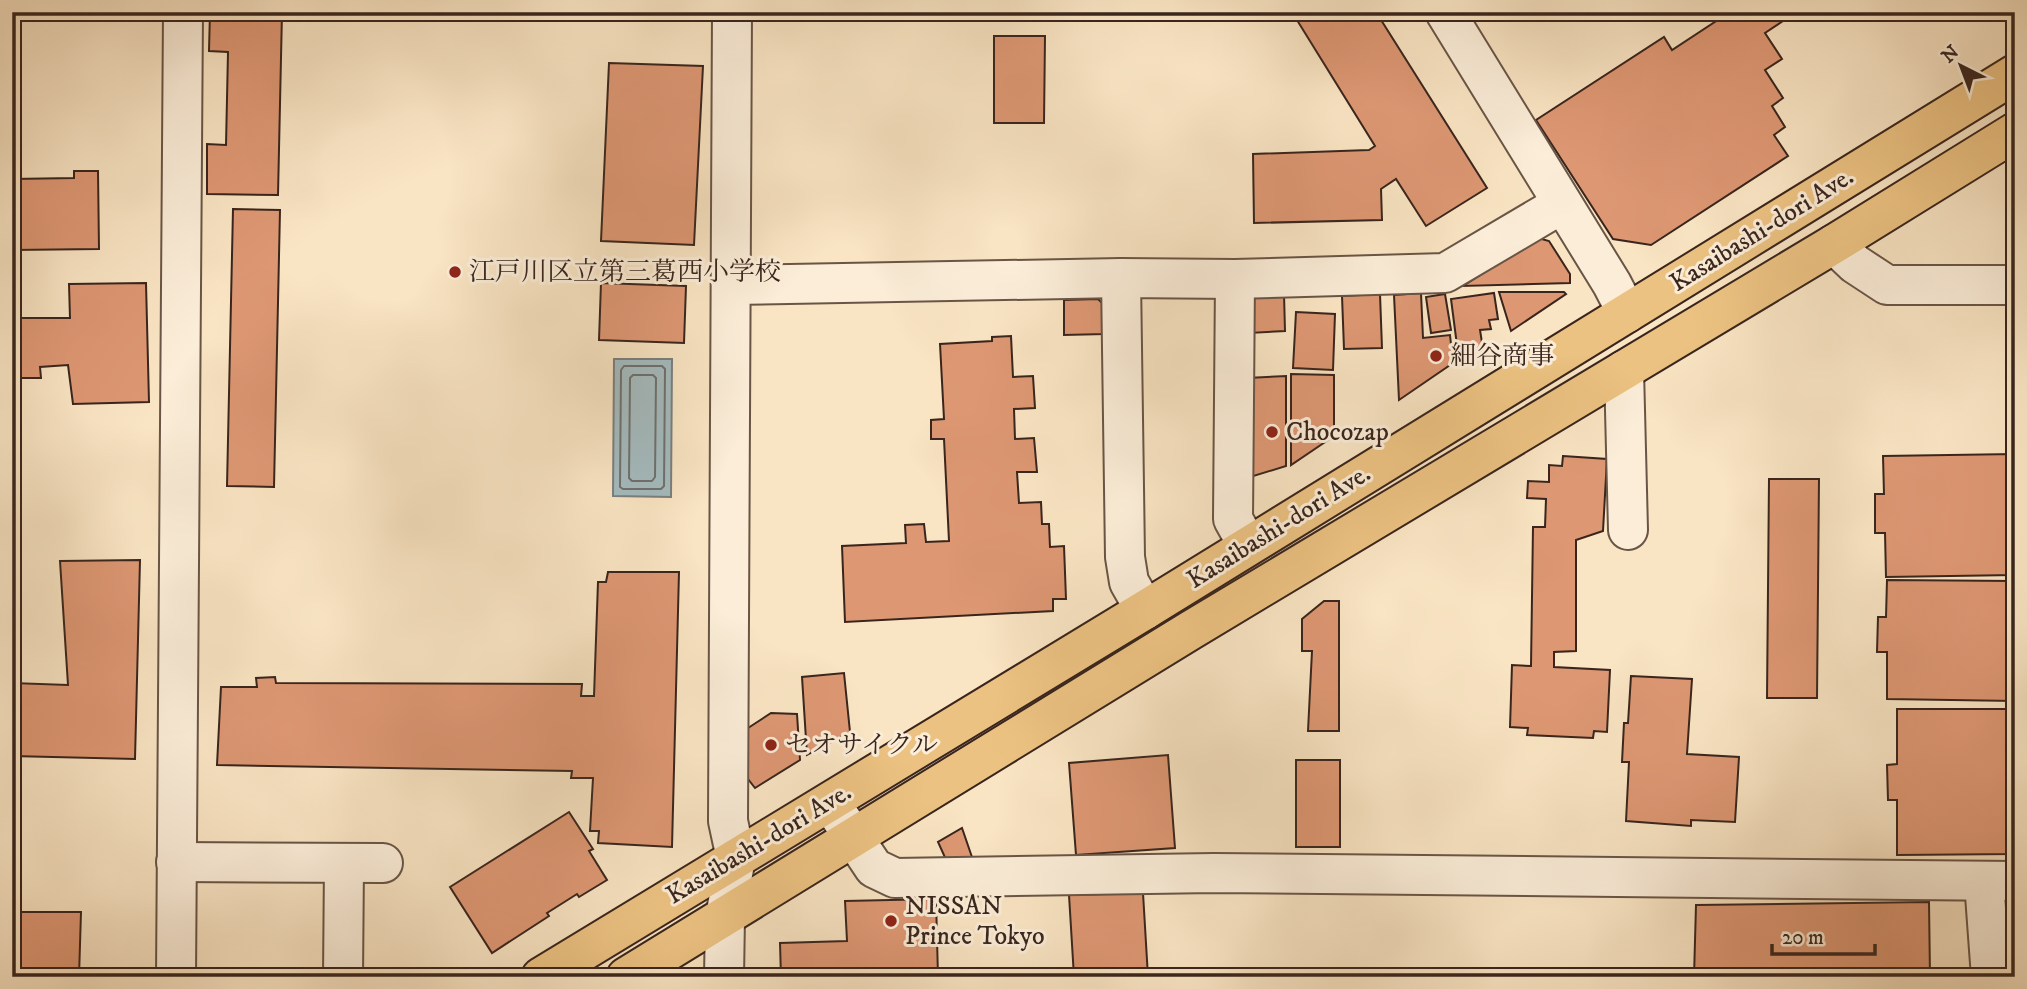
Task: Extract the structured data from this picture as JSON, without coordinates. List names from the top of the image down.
{
  "streets": {
    "main road": ["Kasaibashi-dori Ave."]
  },
  "places": [
    "江戸川区立第三葛西小学校",
    "細谷商事",
    "Chocozap",
    "セオサイクル",
    "NISSAN Prince Tokyo"
  ],
  "scale_bar": "20 m",
  "north": "top left"
}
